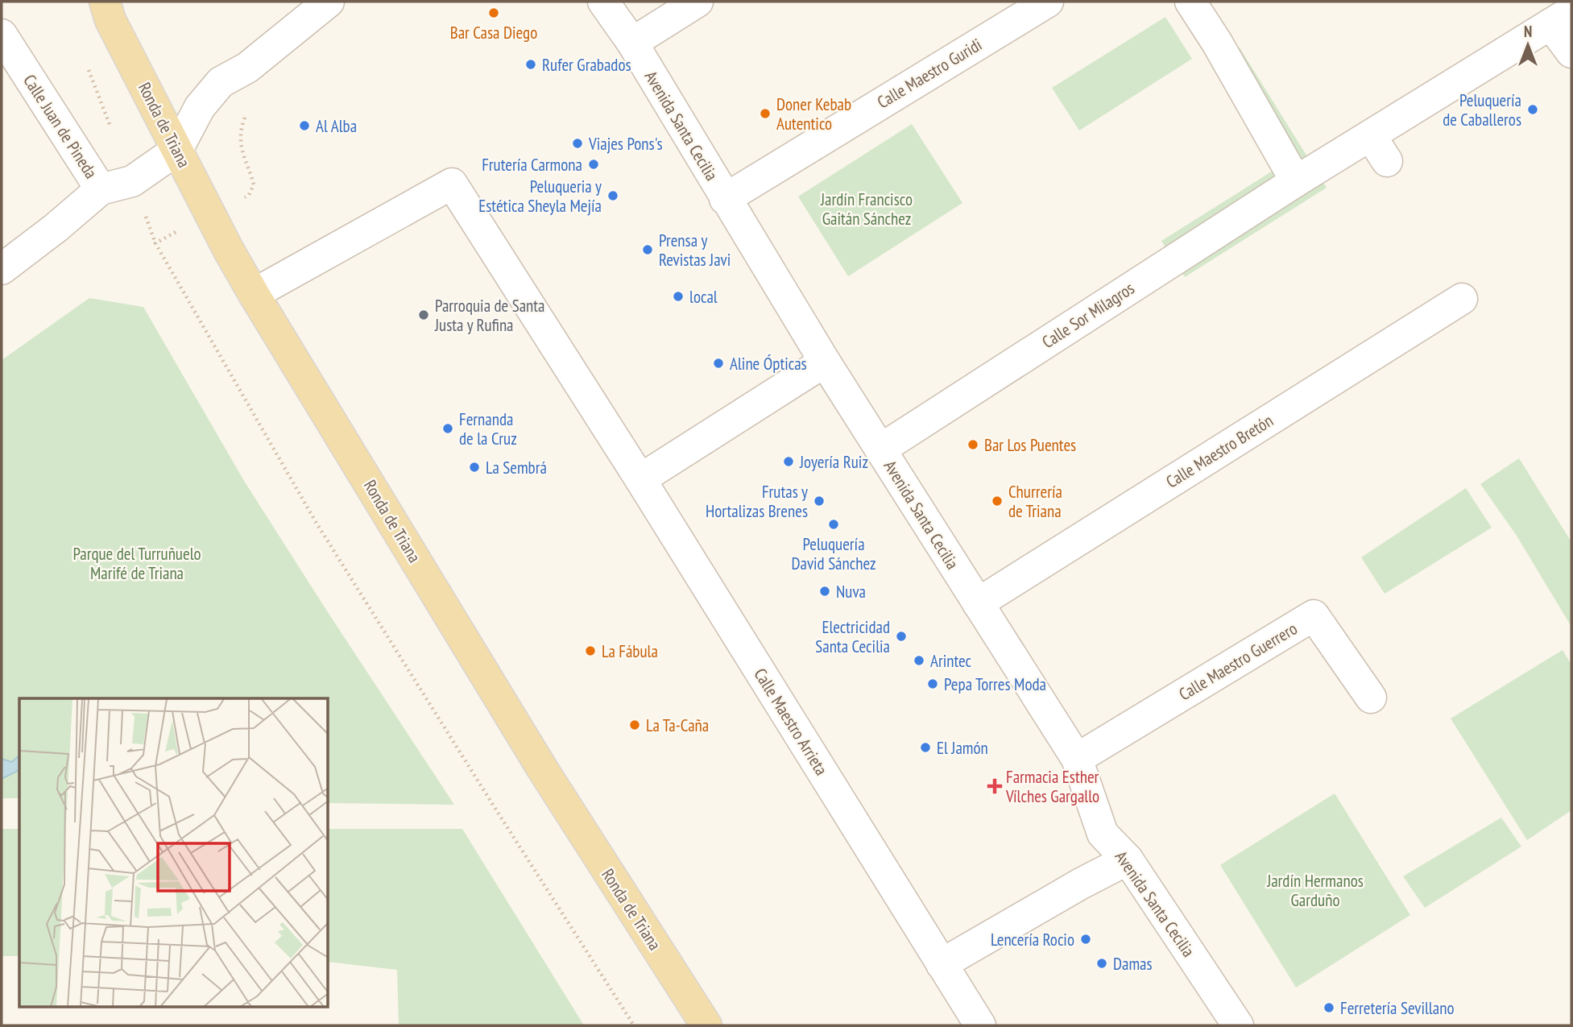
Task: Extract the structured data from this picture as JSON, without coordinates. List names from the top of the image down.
{
  "streets": {
    "main road": ["Ronda de Triana"],
    "street": [
      "Calle Maestro Guridi",
      "Avenida Santa Cecilia",
      "Calle Juan de Pineda",
      "Calle Sor Milagros",
      "Calle Maestro Bretón",
      "Calle Maestro Guerrero",
      "Calle Maestro Arrieta"
    ]
  },
  "crossings": [
    ["Calle Maestro Guridi", "Avenida Santa Cecilia"],
    ["Ronda de Triana", "Calle Maestro Arrieta"],
    ["Avenida Santa Cecilia", "Calle Sor Milagros"],
    ["Avenida Santa Cecilia", "Calle Maestro Bretón"],
    ["Avenida Santa Cecilia", "Calle Maestro Guerrero"]
  ],
  "parks": ["Jardín Francisco Gaitán Sánchez", "Parque del Turruñuelo Marifé de Triana", "Jardín Hermanos Garduño"],
  "places": {
    "other": [
      "Bar Casa Diego",
      "Rufer Grabados",
      "Peluquería de Caballeros",
      "Doner Kebab Autentico",
      "Al Alba",
      "Viajes Pons's",
      "Frutería Carmona",
      "Peluqueria y Estética Sheyla Mejía",
      "Prensa y Revistas Javi",
      "local",
      "Parroquia de Santa Justa y Rufina",
      "Aline Ópticas",
      "Fernanda de la Cruz",
      "Bar Los Puentes",
      "Joyería Ruiz",
      "La Sembrá",
      "Frutas y Hortalizas Brenes",
      "Churrería de Triana",
      "Peluquería David Sánchez",
      "Nuva",
      "Electricidad Santa Cecilia",
      "La Fábula",
      "Arintec",
      "Pepa Torres Moda",
      "La Ta-Caña",
      "El Jamón",
      "Lencería Rocio",
      "Damas",
      "Ferretería Sevillano"
    ],
    "health": ["Farmacia Esther Vílches Gargallo"]
  },
  "north": "top"
}
